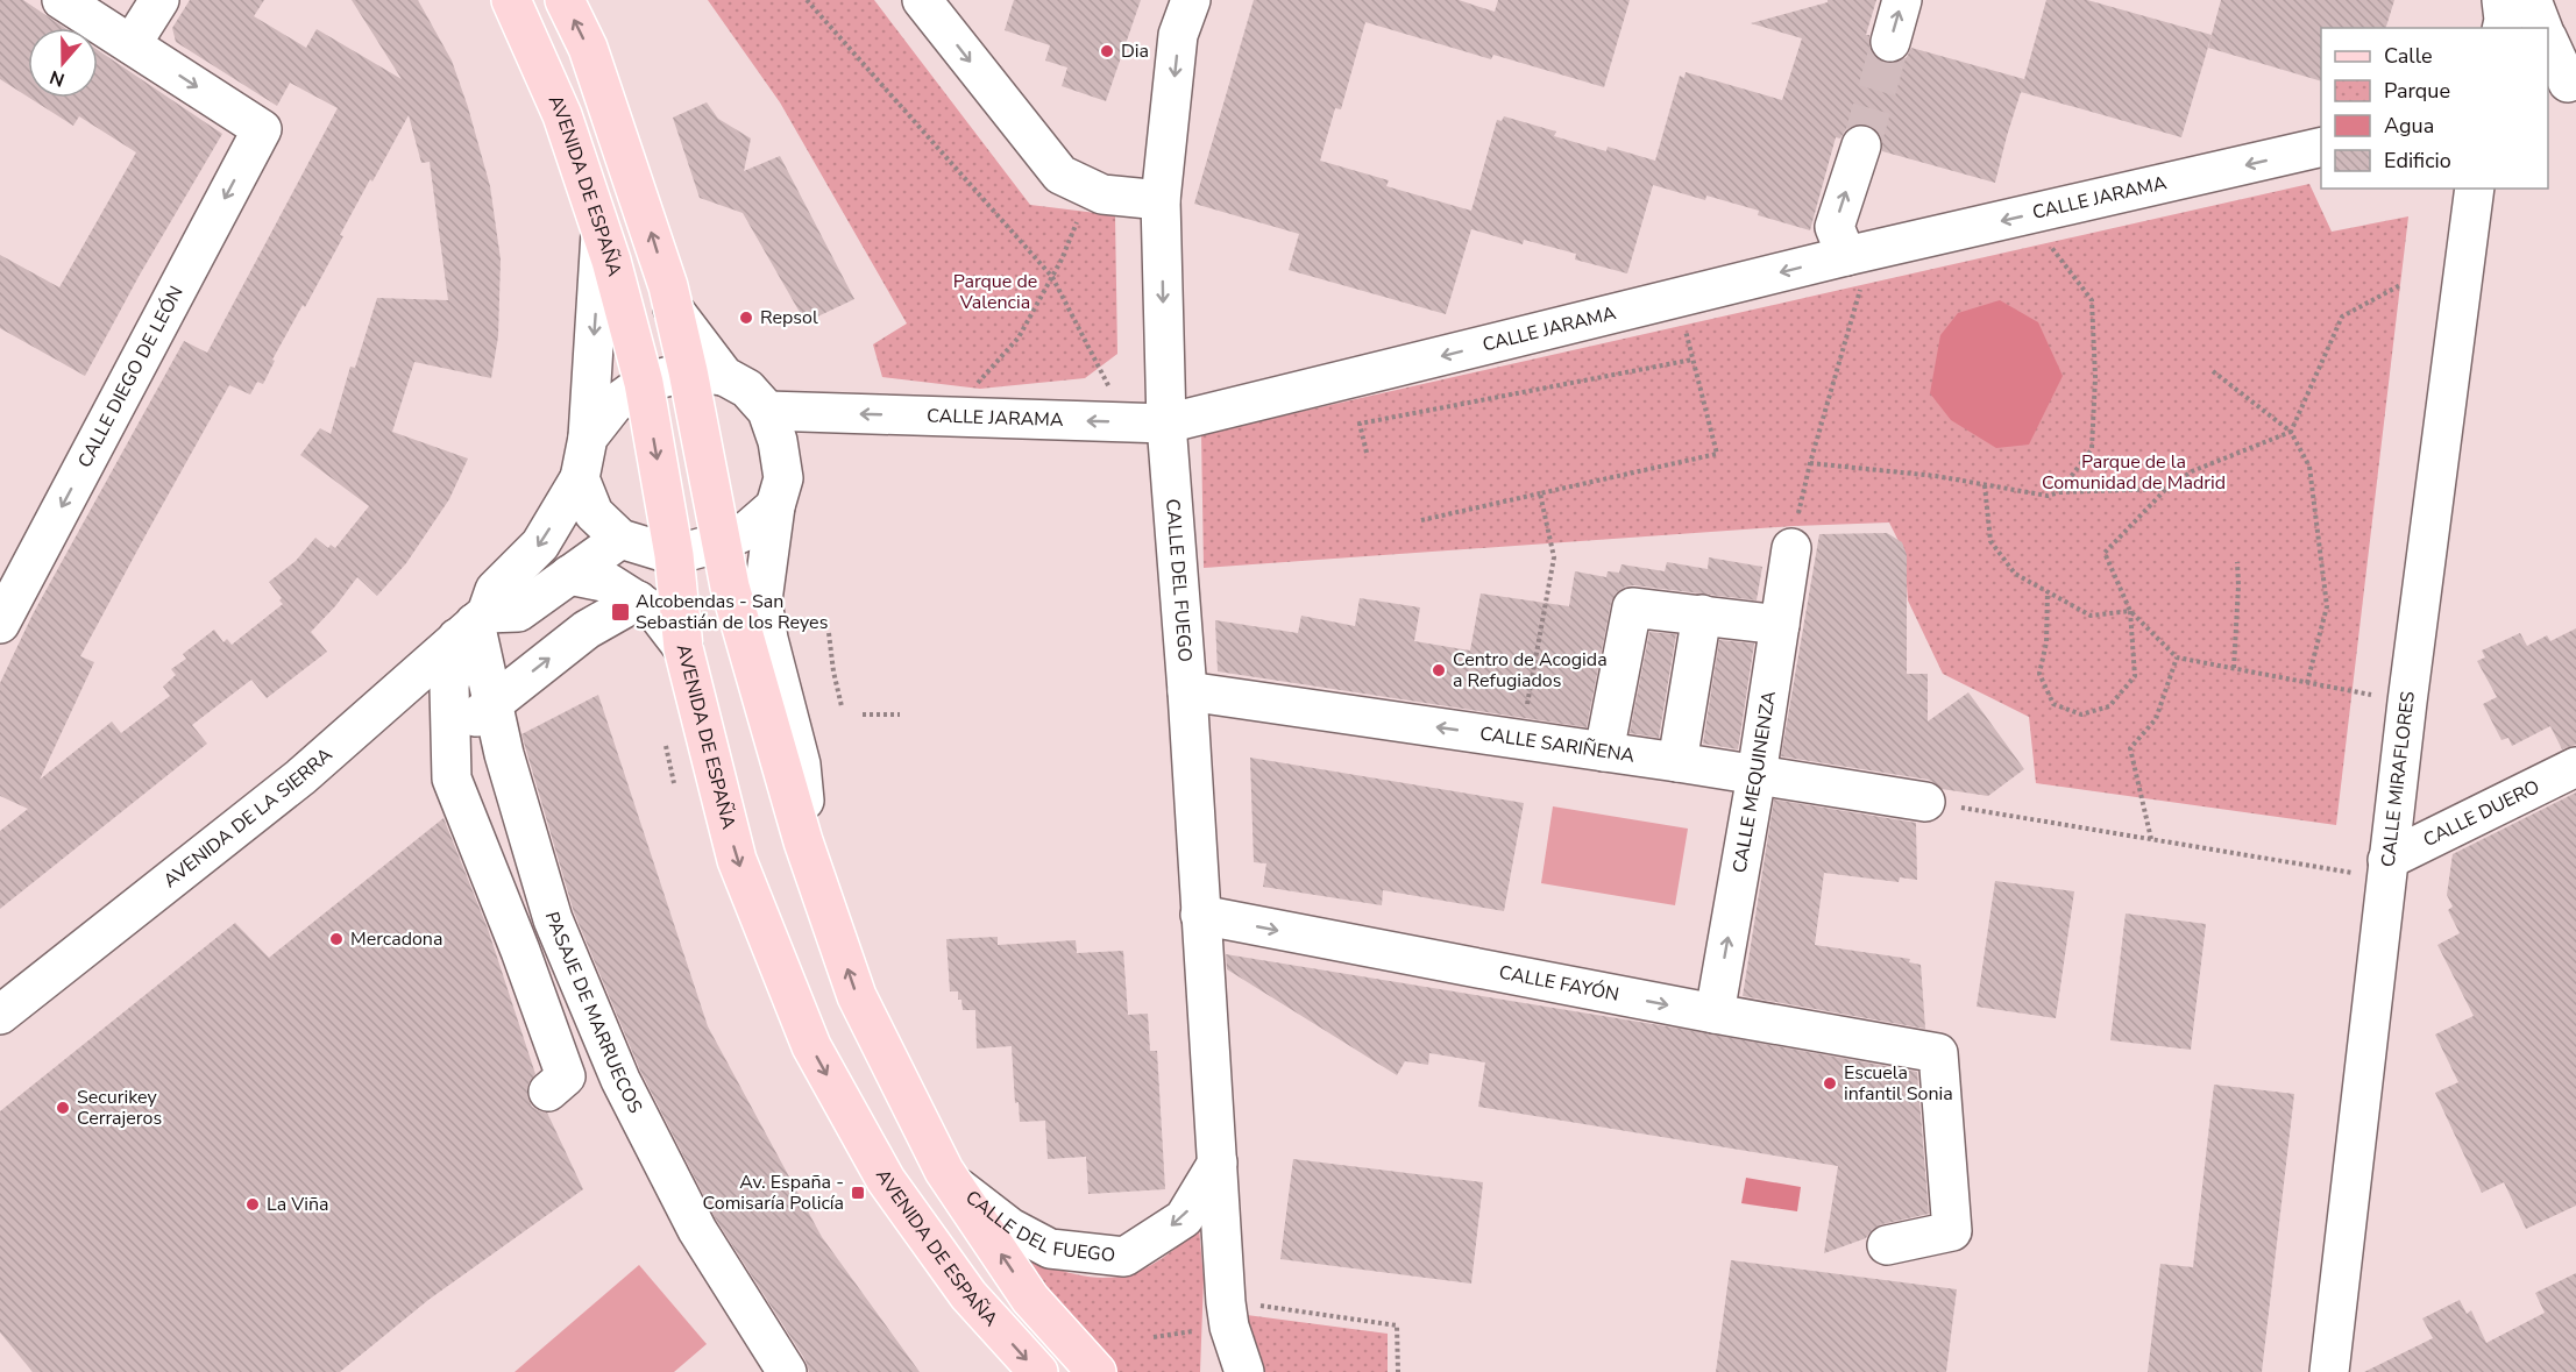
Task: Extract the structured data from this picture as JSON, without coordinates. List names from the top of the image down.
{
  "streets": {
    "main road": ["AVENIDA DE ESPAÑA"],
    "street": [
      "CALLE JARAMA",
      "CALLE DIEGO DE LEÓN",
      "CALLE DEL FUEGO",
      "CALLE SARIÑENA",
      "CALLE MIRAFLORES",
      "CALLE MEQUINENZA",
      "CALLE DUERO",
      "AVENIDA DE LA SIERRA",
      "CALLE FAYÓN",
      "PASAJE DE MARRUECOS"
    ]
  },
  "crossings": [
    ["CALLE JARAMA", "CALLE DEL FUEGO"],
    ["CALLE DEL FUEGO", "CALLE SARIÑENA"],
    ["CALLE DEL FUEGO", "CALLE FAYÓN"],
    ["CALLE SARIÑENA", "CALLE MEQUINENZA"],
    ["CALLE MIRAFLORES", "CALLE DUERO"],
    ["CALLE MEQUINENZA", "CALLE FAYÓN"],
    ["AVENIDA DE LA SIERRA", "PASAJE DE MARRUECOS"]
  ],
  "one_way": [
    "CALLE JARAMA",
    "CALLE DIEGO DE LEÓN",
    "CALLE SARIÑENA",
    "CALLE MEQUINENZA",
    "CALLE FAYÓN"
  ],
  "parks": ["Parque de Valencia", "Parque de la Comunidad de Madrid"],
  "places": {
    "other": [
      "Dia",
      "Repsol",
      "Centro de Acogida a Refugiados",
      "Mercadona",
      "Escuela infantil Sonia",
      "Securikey Cerrajeros",
      "La Viña"
    ],
    "transit": ["Alcobendas - San Sebastián de los Reyes", "Av. España - Comisaría Policía"]
  },
  "legend": [
    "Calle",
    "Parque",
    "Agua",
    "Edificio"
  ],
  "north": "bottom"
}
